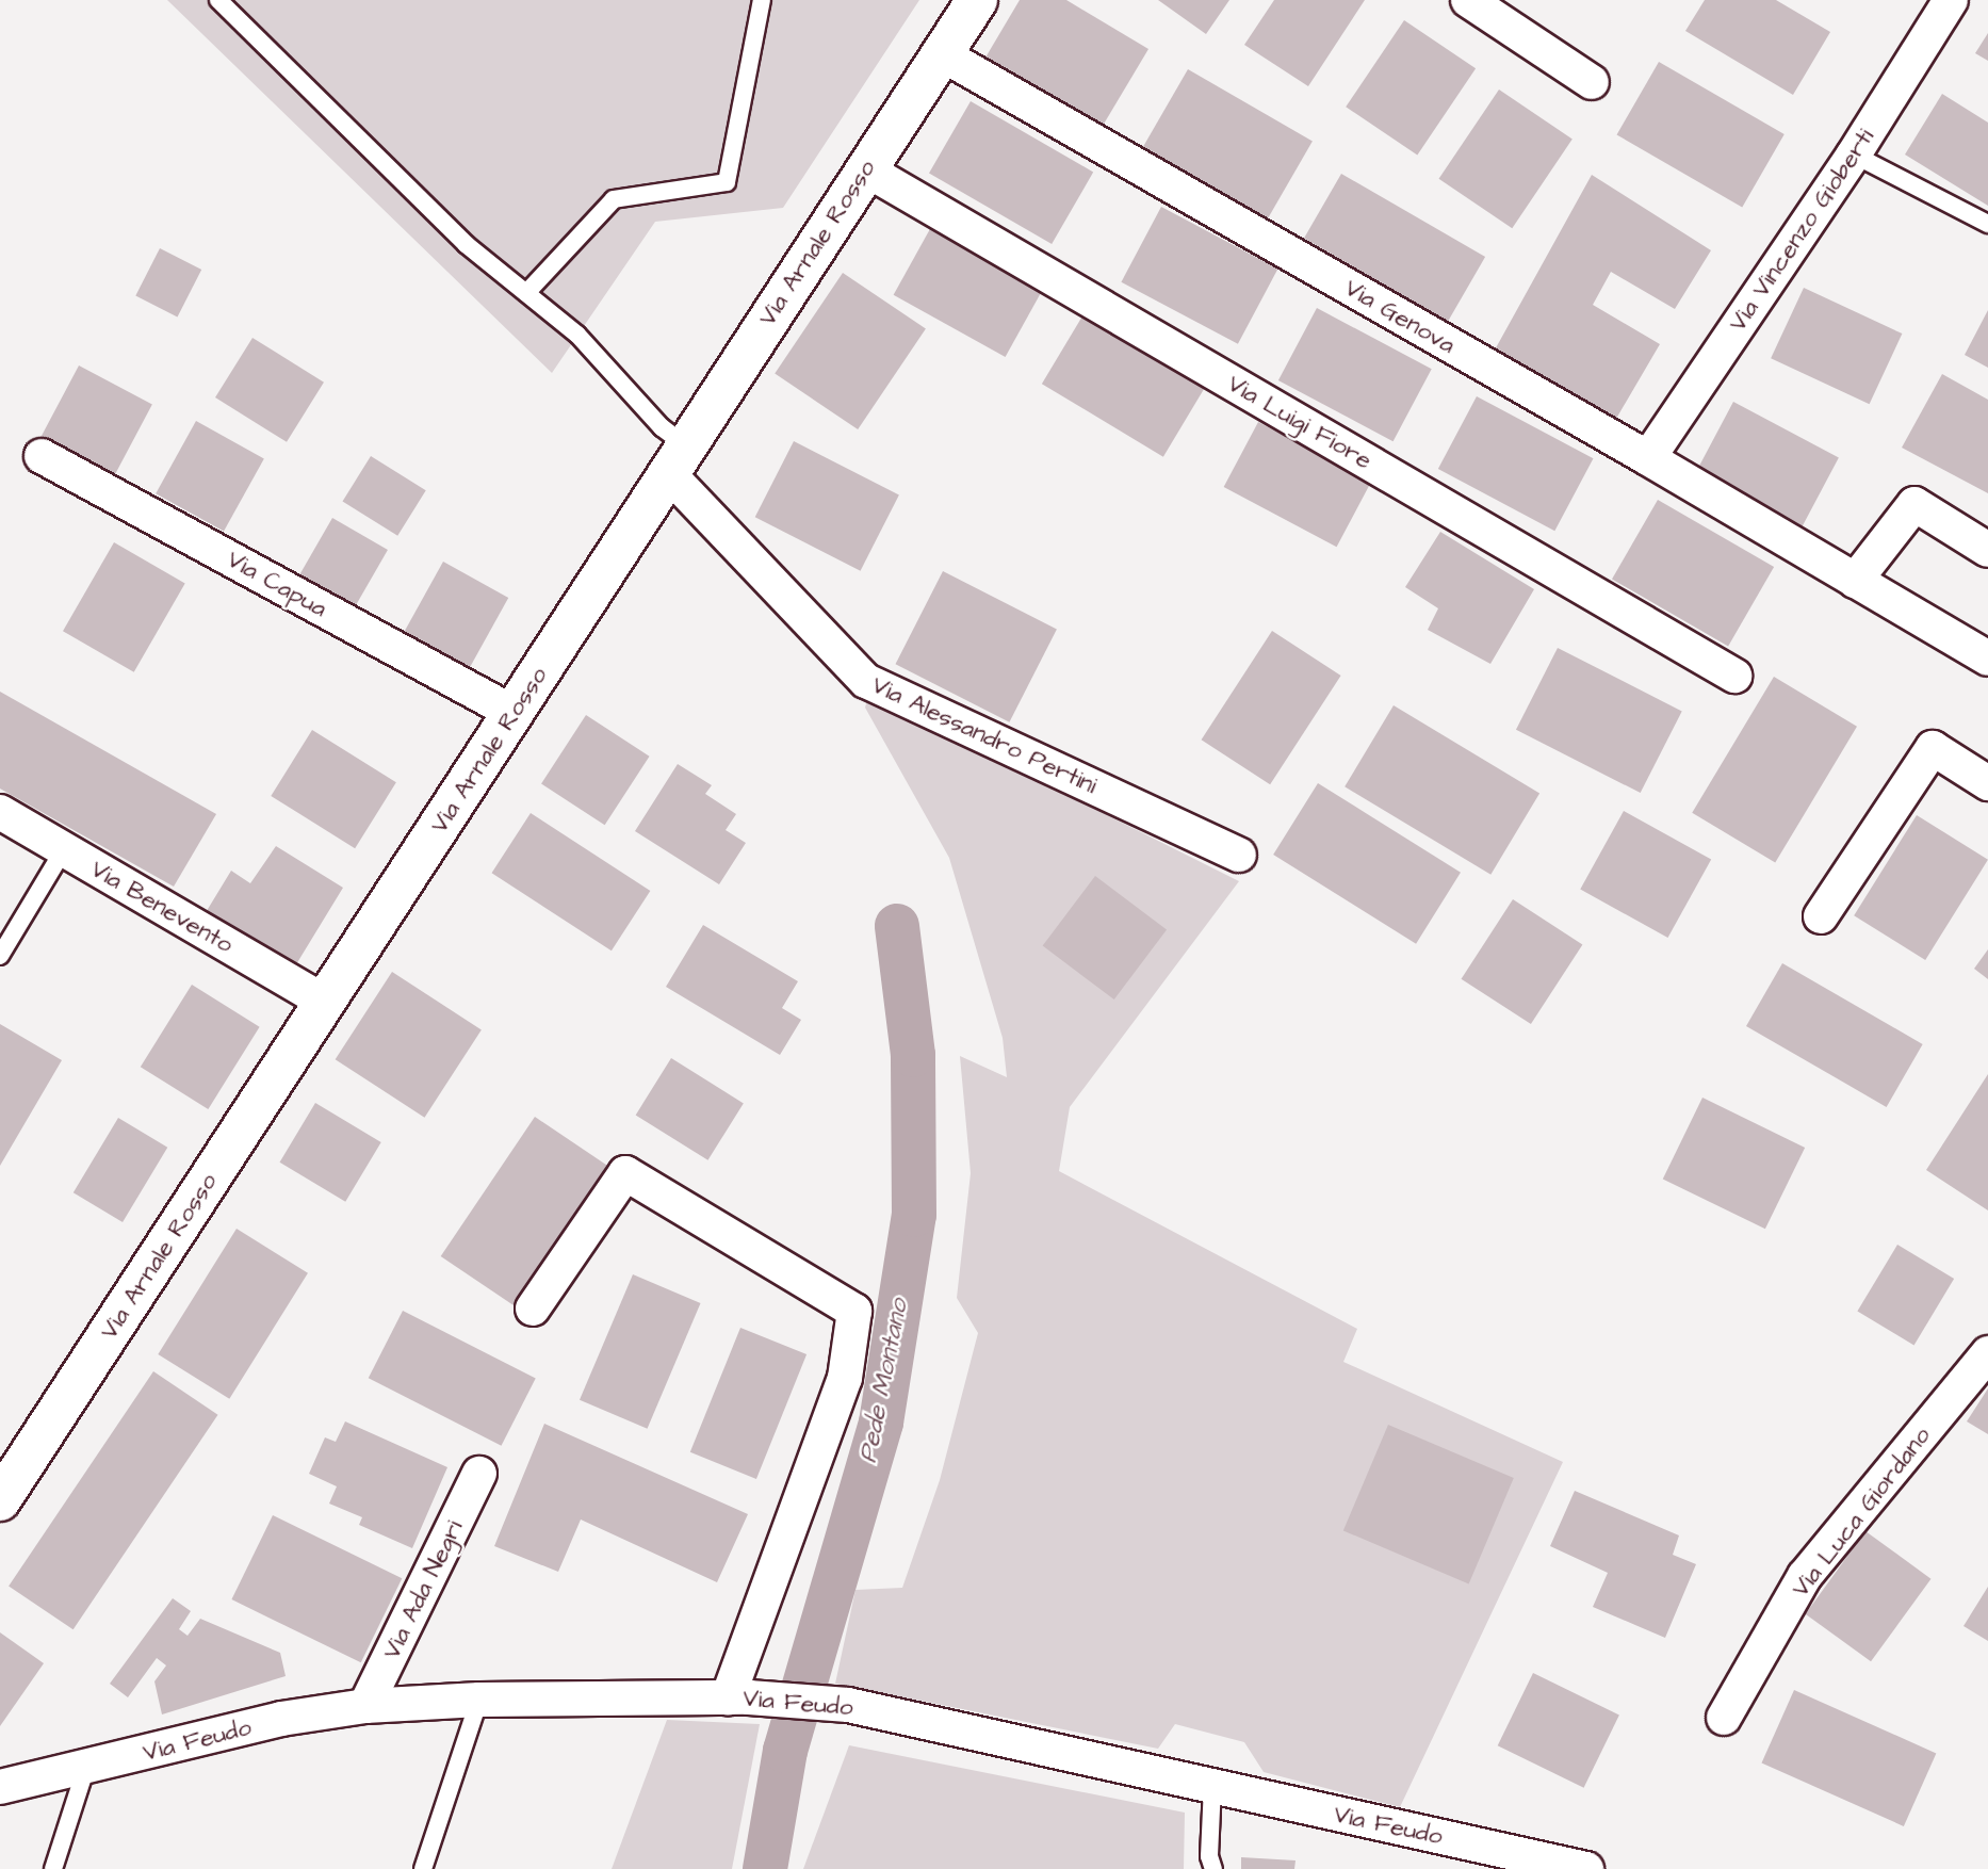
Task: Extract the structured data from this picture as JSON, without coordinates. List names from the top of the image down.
{
  "streets": {
    "street": [
      "Via Vincenzo Gioberti",
      "Via Arnale Rosso",
      "Via Genova",
      "Via Luigi Fiore",
      "Via Capua",
      "Via Alessandro Pertini",
      "Via Benevento",
      "Via Luca Giordano",
      "Via Ada Negri",
      "Via Feudo"
    ]
  },
  "crossings": [
    ["Via Vincenzo Gioberti", "Via Genova"],
    ["Via Arnale Rosso", "Via Genova"],
    ["Via Arnale Rosso", "Via Luigi Fiore"],
    ["Via Arnale Rosso", "Via Capua"],
    ["Via Arnale Rosso", "Via Alessandro Pertini"],
    ["Via Arnale Rosso", "Via Benevento"],
    ["Via Ada Negri", "Via Feudo"]
  ],
  "water": ["Pede Montano"]
}
